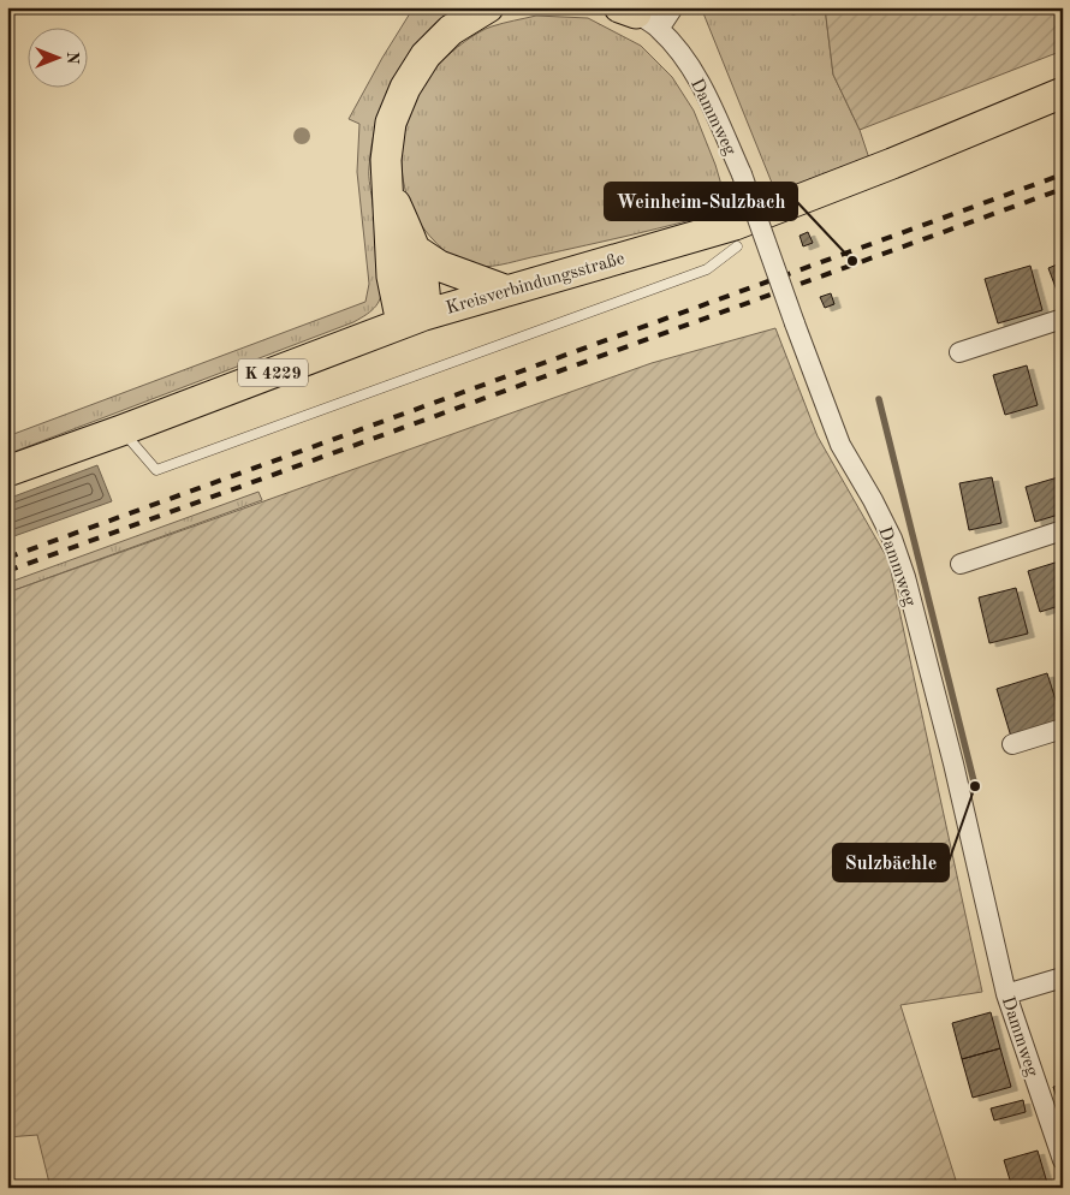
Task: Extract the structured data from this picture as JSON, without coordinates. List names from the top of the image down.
{
  "streets": {
    "main road": ["Kreisverbindungsstraße", "K 4229"],
    "street": ["Dammweg"]
  },
  "places": ["Weinheim-Sulzbach", "Sulzbächle"],
  "north": "right"
}
